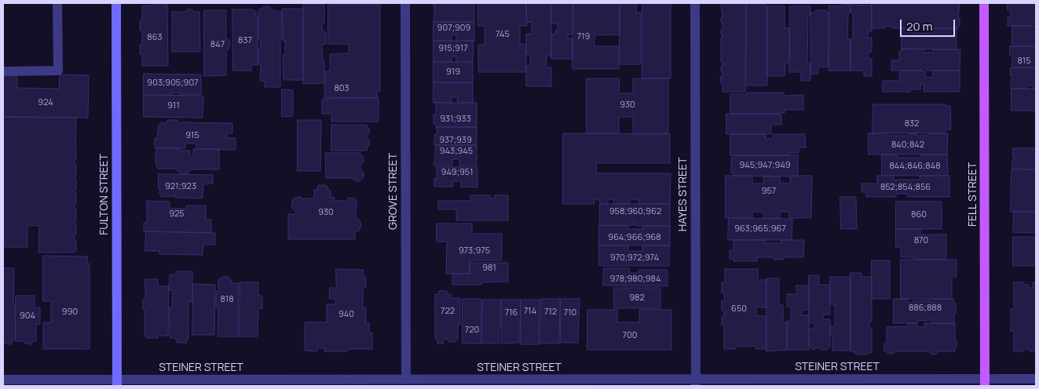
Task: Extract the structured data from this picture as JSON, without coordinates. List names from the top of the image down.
{
  "streets": {
    "main road": ["FELL STREET"],
    "street": [
      "GROVE STREET",
      "FULTON STREET",
      "HAYES STREET",
      "STEINER STREET"
    ]
  },
  "crossings": [
    ["GROVE STREET", "STEINER STREET"],
    ["FULTON STREET", "STEINER STREET"],
    ["HAYES STREET", "STEINER STREET"],
    ["FELL STREET", "STEINER STREET"]
  ],
  "house_numbers": [
    "907;909",
    "745",
    "719",
    "863",
    "837",
    "847",
    "915;917",
    "815",
    "919",
    "903;905;907",
    "803",
    "924",
    "930",
    "911",
    "931;933",
    "832",
    "915",
    "937;939",
    "840;842",
    "943;945",
    "945;947;949",
    "844;846;848",
    "949;951",
    "921;923",
    "852;854;856",
    "957",
    "958;960;962",
    "930",
    "925",
    "860",
    "963;965;967",
    "964;966;968",
    "870",
    "973;975",
    "970;972;974",
    "981",
    "978;980;984",
    "982",
    "818",
    "886;888",
    "650",
    "722",
    "714",
    "990",
    "712",
    "716",
    "710",
    "940",
    "904",
    "720",
    "700"
  ],
  "scale_bar": "20 m"
}
